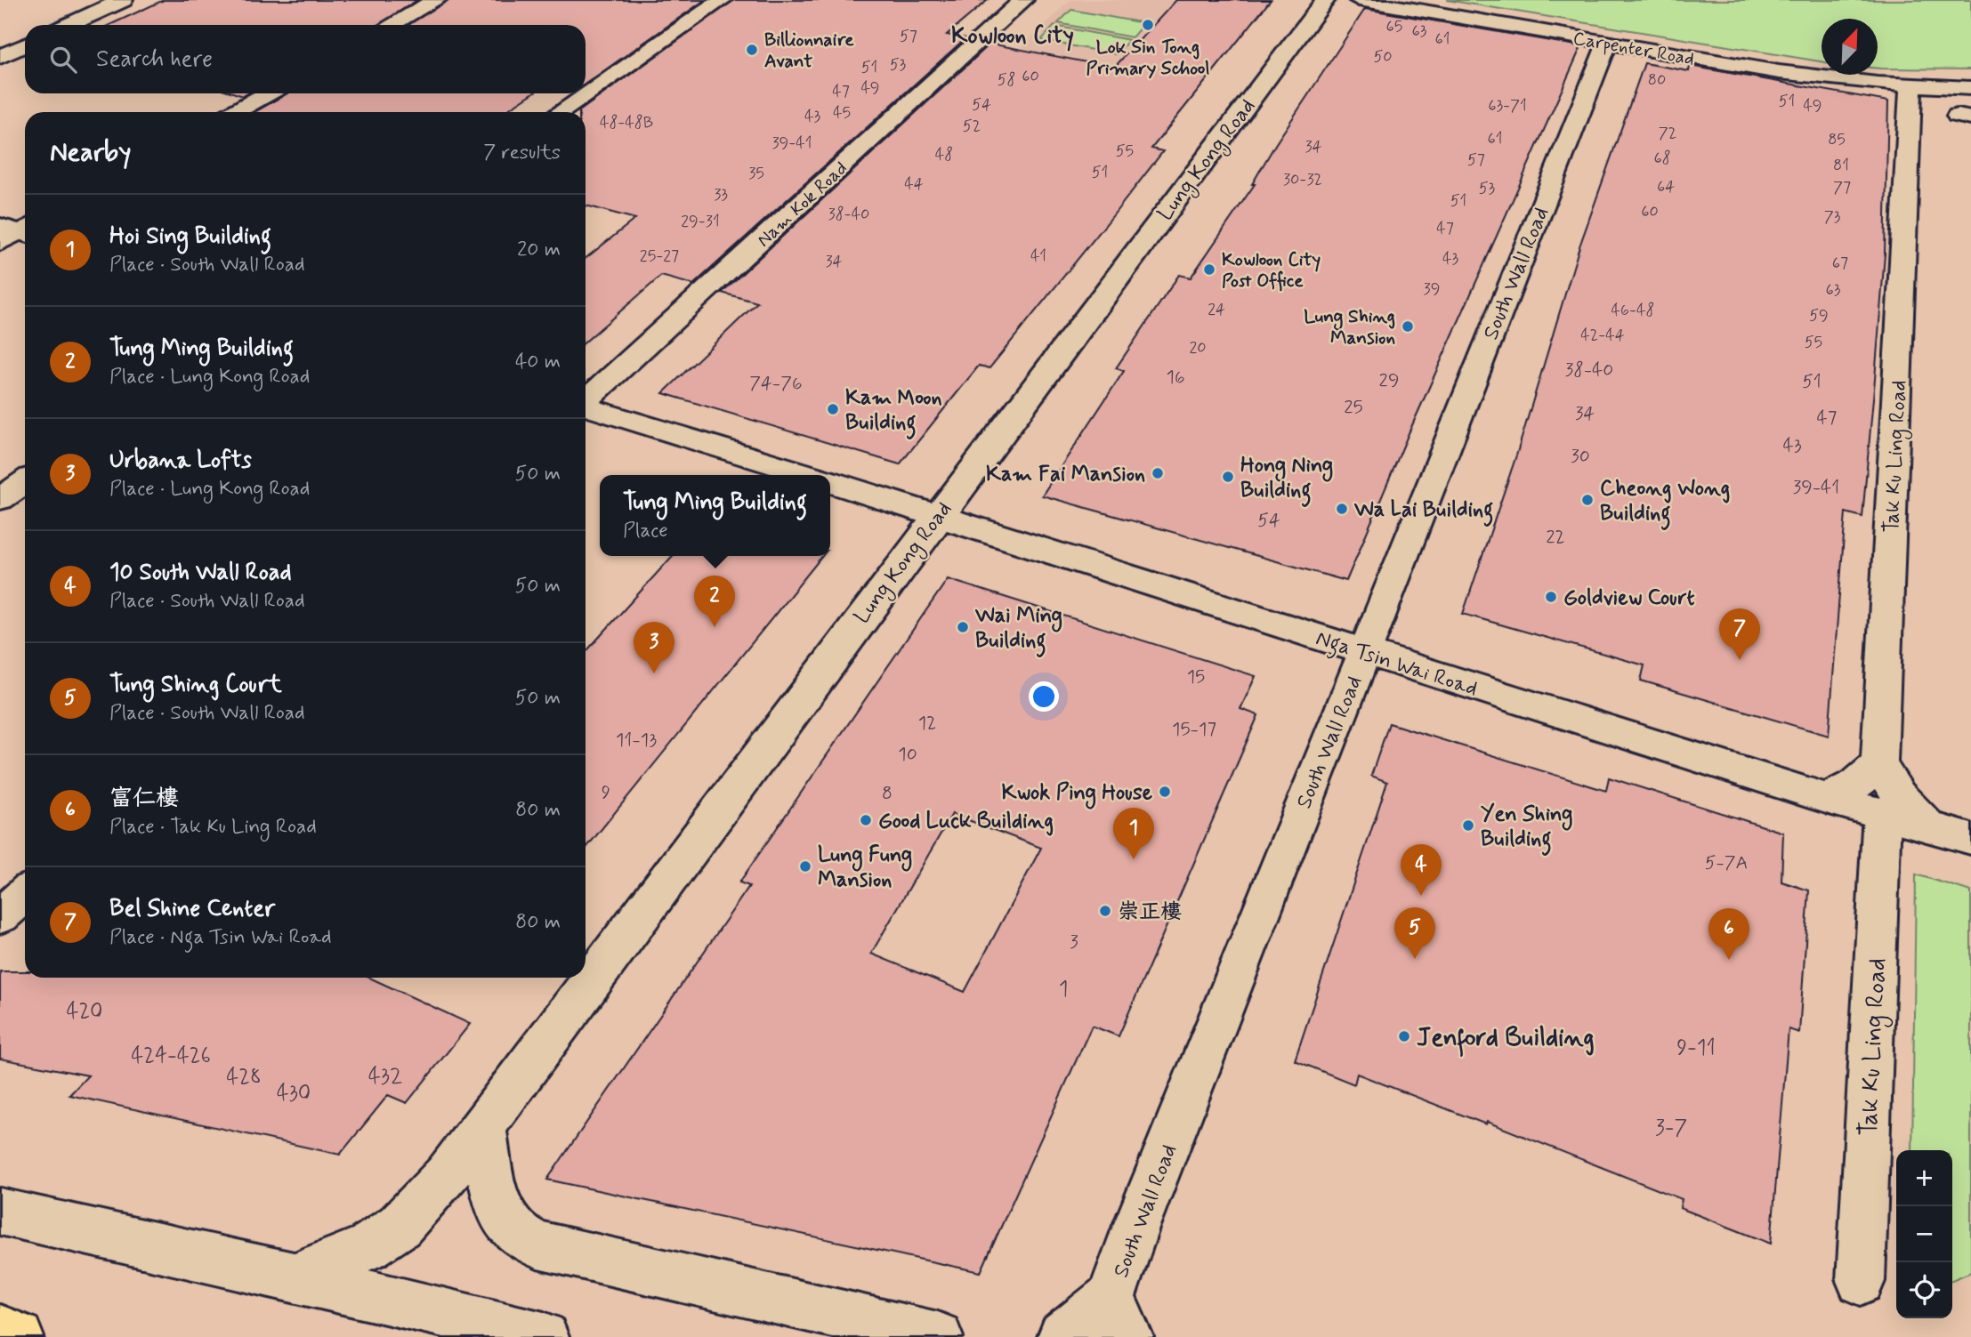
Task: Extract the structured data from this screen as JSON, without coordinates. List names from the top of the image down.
{
  "streets": {
    "street": [
      "Carpenter Road",
      "Lung Kong Road",
      "Nam Kok Road",
      "South Wall Road",
      "Tak Ku Ling Road",
      "Nga Tsin Wai Road"
    ]
  },
  "crossings": [
    ["Carpenter Road", "South Wall Road"],
    ["Carpenter Road", "Tak Ku Ling Road"],
    ["Lung Kong Road", "Nga Tsin Wai Road"],
    ["South Wall Road", "Nga Tsin Wai Road"],
    ["Tak Ku Ling Road", "Nga Tsin Wai Road"]
  ],
  "districts": ["Kowloon City"],
  "places": [
    "Lok Sin Tong Primary School",
    "Billionnaire Avant",
    "Kowloon City Post Office",
    "Lung Shing Mansion",
    "Kam Moon Building",
    "Kam Fai Mansion",
    "Hong Ning Building",
    "Cheong Wong Building",
    "Wa Lai Building",
    "Goldview Court",
    "Wai Ming Building",
    "Kwok Ping House",
    "Good Luck Building",
    "Yen Shing Building",
    "Lung Fung Mansion",
    "崇正樓",
    "Jenford Building"
  ],
  "house_numbers": [
    "65",
    "63",
    "57",
    "61",
    "50",
    "53",
    "51",
    "60",
    "58",
    "80",
    "49",
    "47",
    "51",
    "54",
    "63-71",
    "49",
    "45",
    "43",
    "48-48B",
    "52",
    "72",
    "61",
    "85",
    "39-41",
    "34",
    "55",
    "48",
    "68",
    "57",
    "81",
    "51",
    "35",
    "30-32",
    "44",
    "64",
    "77",
    "53",
    "33",
    "51",
    "60",
    "38-40",
    "73",
    "29-31",
    "47",
    "25-27",
    "41",
    "43",
    "34",
    "67",
    "39",
    "63",
    "24",
    "46-48",
    "59",
    "42-44",
    "55",
    "20",
    "38-40",
    "16",
    "29",
    "51",
    "74-76",
    "25",
    "34",
    "47",
    "43",
    "30",
    "39-41",
    "54",
    "22",
    "15",
    "12",
    "15-17",
    "11-13",
    "10",
    "9",
    "8",
    "5-7A",
    "3",
    "1",
    "420",
    "9-11",
    "424-426",
    "432",
    "428",
    "430",
    "3-7"
  ],
  "north": "top right",
  "page": {
    "search": "Search here",
    "heading": ["Nearby", "7 results"],
    "list": [
      {
        "mark": "1",
        "name": "Hoi Sing Building",
        "note": "Place · South Wall Road",
        "value": "20 m"
      },
      {
        "mark": "2",
        "name": "Tung Ming Building",
        "note": "Place · Lung Kong Road",
        "value": "40 m"
      },
      {
        "mark": "3",
        "name": "Urbana Lofts",
        "note": "Place · Lung Kong Road",
        "value": "50 m"
      },
      {
        "mark": "4",
        "name": "10 South Wall Road",
        "note": "Place · South Wall Road",
        "value": "50 m"
      },
      {
        "mark": "5",
        "name": "Tung Shing Court",
        "note": "Place · South Wall Road",
        "value": "50 m"
      },
      {
        "mark": "6",
        "name": "富仁樓",
        "note": "Place · Tak Ku Ling Road",
        "value": "80 m"
      },
      {
        "mark": "7",
        "name": "Bel Shine Center",
        "note": "Place · Nga Tsin Wai Road",
        "value": "80 m"
      }
    ],
    "popup": ["Tung Ming Building", "Place"],
    "pins": [
      "2",
      "7",
      "3",
      "1",
      "4",
      "5",
      "6"
    ],
    "map_buttons": ["+", "−"]
  }
}
